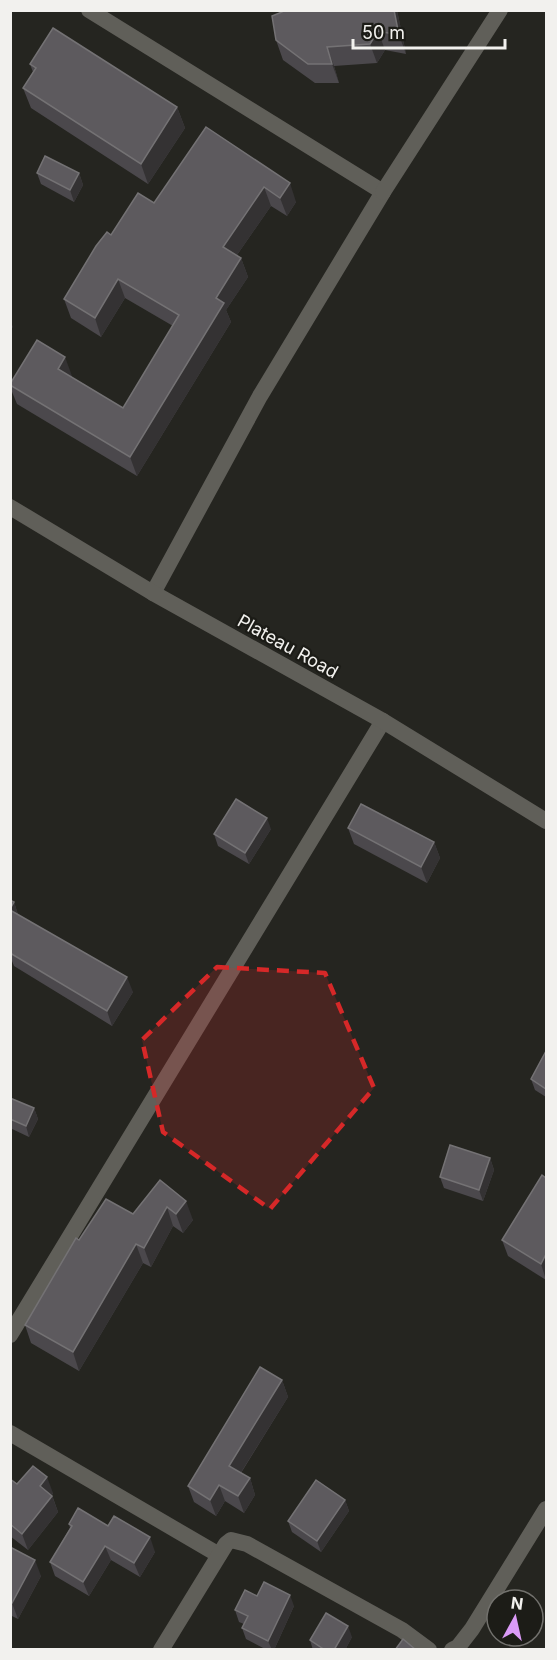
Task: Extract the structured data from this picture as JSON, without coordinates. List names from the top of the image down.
{
  "streets": {
    "street": ["Plateau Road"]
  },
  "scale_bar": "50 m",
  "north": "top"
}
